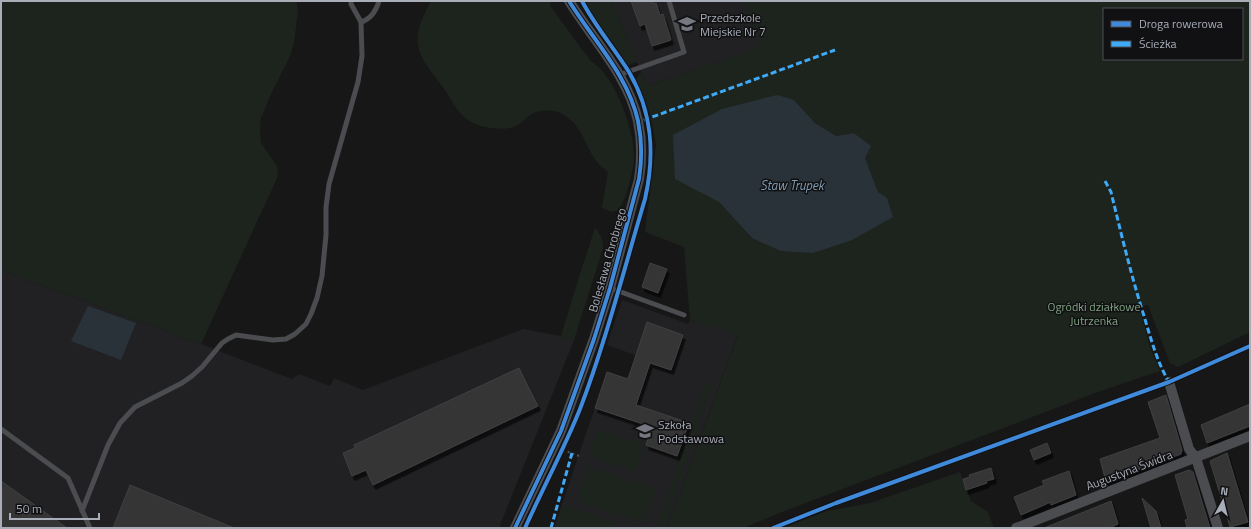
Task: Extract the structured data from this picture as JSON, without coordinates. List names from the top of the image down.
{
  "streets": {
    "street": ["Bolesława Chrobrego", "Augustyna Świdra"]
  },
  "water": ["Staw Trupek"],
  "parks": ["Ogródki działkowe Jutrzenka"],
  "places": {
    "school or university": ["Przedszkole Miejskie Nr 7", "Szkoła Podstawowa"]
  },
  "legend": ["Droga rowerowa", "Ścieżka"],
  "scale_bar": "50 m",
  "north": "top"
}
